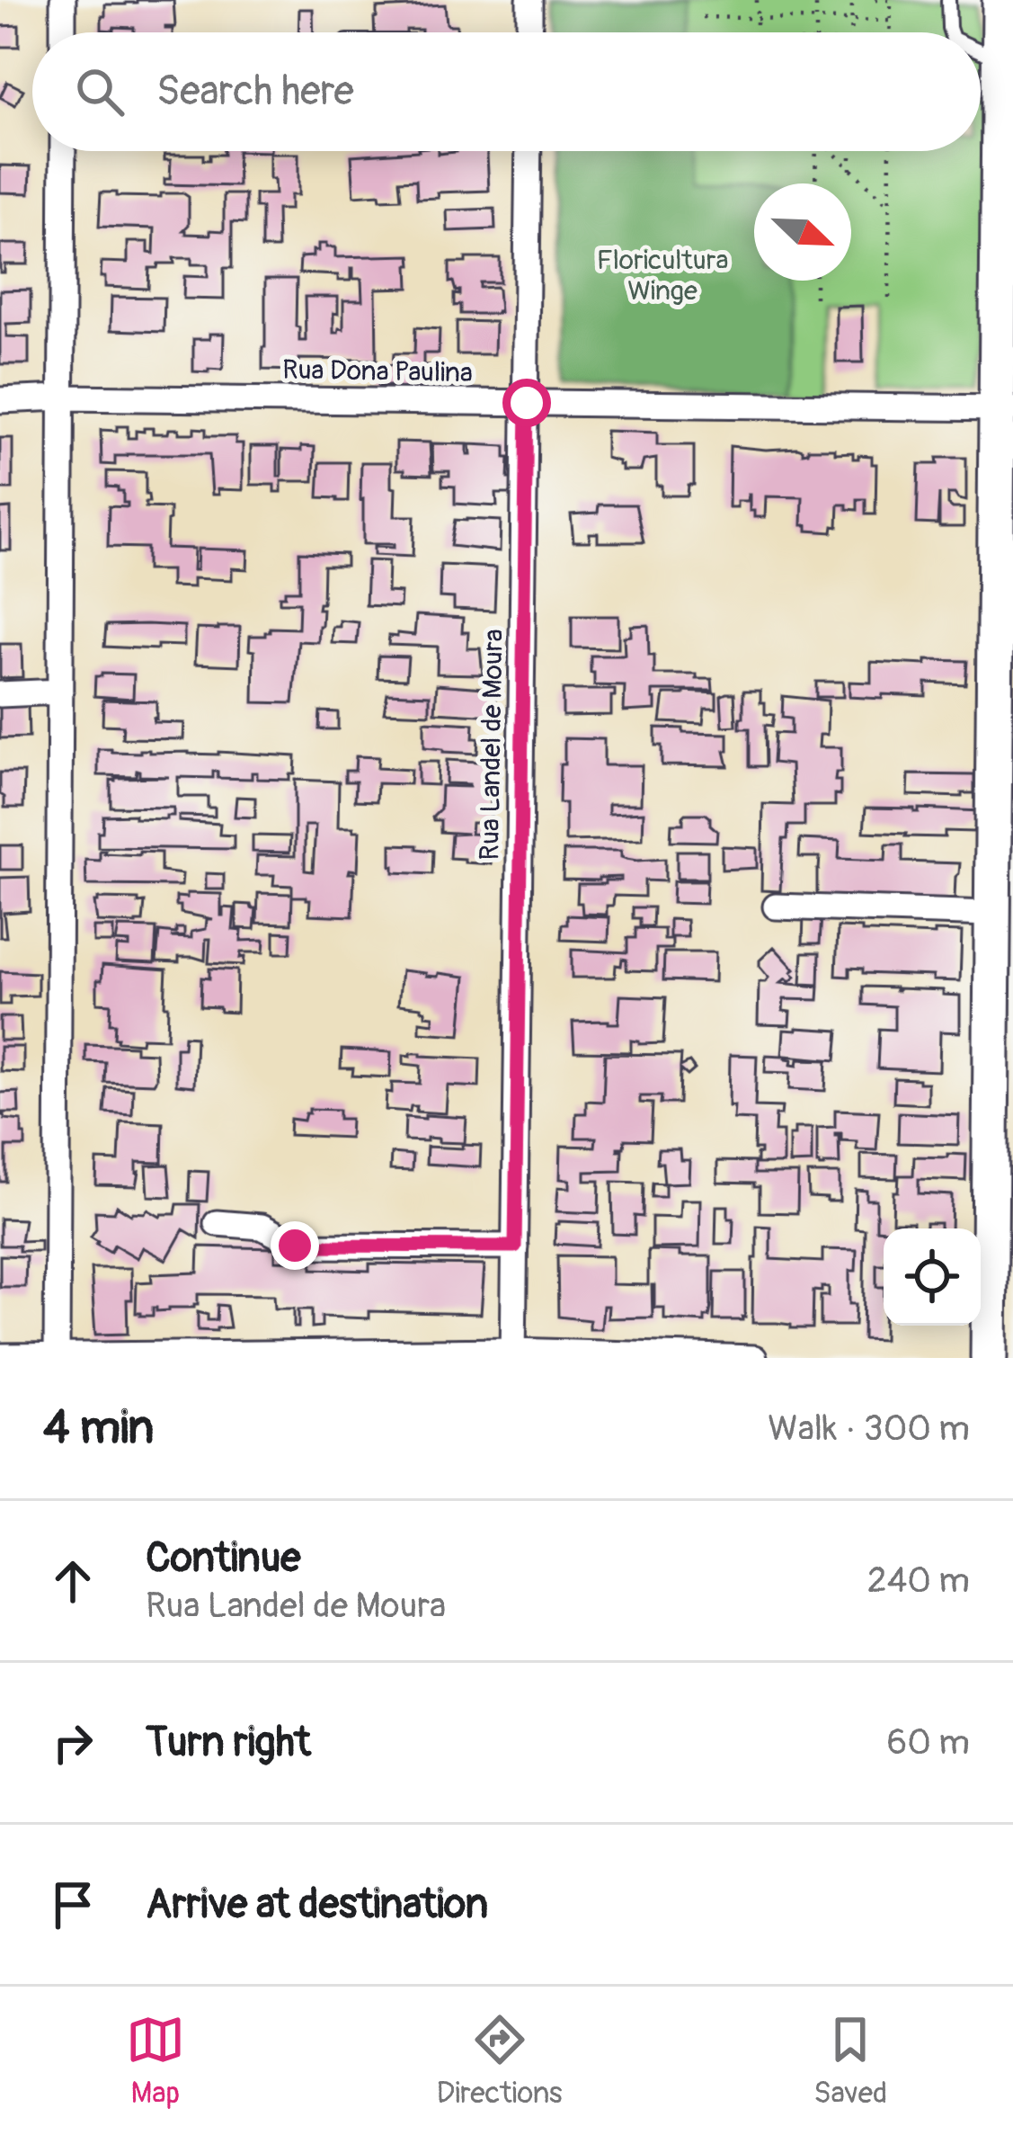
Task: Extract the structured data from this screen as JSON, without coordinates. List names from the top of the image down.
{
  "streets": {
    "street": ["Rua Dona Paulina", "Rua Landel de Moura"]
  },
  "crossings": [
    ["Rua Dona Paulina", "Rua Landel de Moura"]
  ],
  "parks": ["Floricultura Winge"],
  "north": "bottom right",
  "page": {
    "search": "Search here",
    "heading": ["4 min", "Walk · 300 m"],
    "list": [
      ["Continue", "Rua Landel de Moura", "240 m"],
      ["Turn right", "60 m"],
      "Arrive at destination"
    ],
    "nav": ["Map", "Directions", "Saved"]
  }
}
